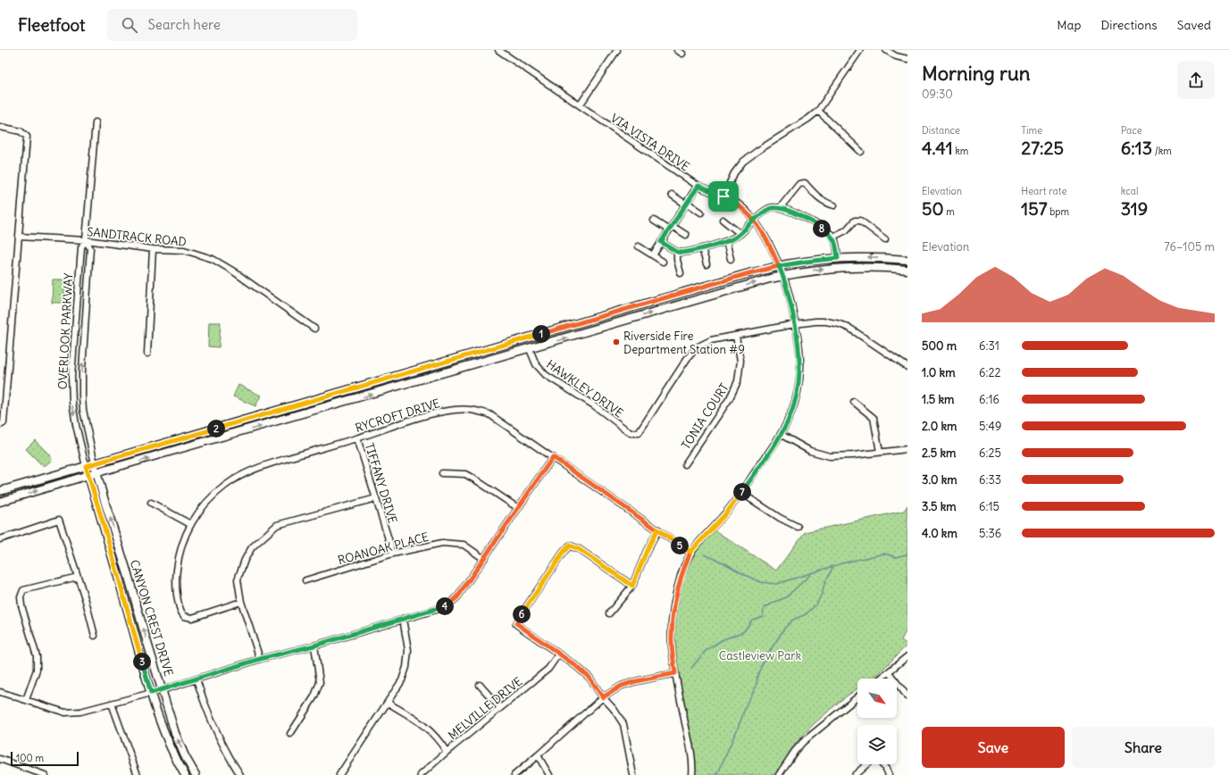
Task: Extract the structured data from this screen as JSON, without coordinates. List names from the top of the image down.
{
  "streets": {
    "main road": ["CANYON CREST DRIVE"],
    "street": [
      "VIA VISTA DRIVE",
      "SANDTRACK ROAD",
      "OVERLOOK PARKWAY",
      "HAWKLEY DRIVE",
      "RYCROFT DRIVE",
      "TONIA COURT",
      "TIFFANY DRIVE",
      "ROANOAK PLACE",
      "MELVILLE DRIVE"
    ]
  },
  "crossings": [
    ["VIA VISTA DRIVE", "RYCROFT DRIVE"],
    ["SANDTRACK ROAD", "OVERLOOK PARKWAY"],
    ["OVERLOOK PARKWAY", "CANYON CREST DRIVE"],
    ["HAWKLEY DRIVE", "TONIA COURT"],
    ["RYCROFT DRIVE", "TIFFANY DRIVE"],
    ["TIFFANY DRIVE", "ROANOAK PLACE"]
  ],
  "parks": ["Castleview Park"],
  "places": ["Riverside Fire Department Station #9"],
  "scale_bar": "100 m",
  "north": "bottom right",
  "page": {
    "header": "Fleetfoot",
    "search": "Search here",
    "nav": ["Map", "Directions", "Saved"],
    "heading": ["Morning run", "09:30"],
    "stats": [
      ["Distance", "4.41 km"],
      ["Time", "27:25"],
      ["Pace", "6:13 /km"],
      ["Elevation", "50 m"],
      ["Heart rate", "157 bpm"],
      ["kcal", "319"]
    ],
    "pins": [
      "8",
      "1",
      "2",
      "7",
      "5",
      "4",
      "6",
      "3"
    ],
    "chart": ["Elevation", "76–105 m"],
    "list": [
      {
        "name": "500 m",
        "note": "6:31"
      },
      {
        "name": "1.0 km",
        "note": "6:22"
      },
      {
        "name": "1.5 km",
        "note": "6:16"
      },
      {
        "name": "2.0 km",
        "note": "5:49"
      },
      {
        "name": "2.5 km",
        "note": "6:25"
      },
      {
        "name": "3.0 km",
        "note": "6:33"
      },
      {
        "name": "3.5 km",
        "note": "6:15"
      },
      {
        "name": "4.0 km",
        "note": "5:36"
      }
    ],
    "buttons": ["Save", "Share"],
    "scale": "100 m"
  }
}
